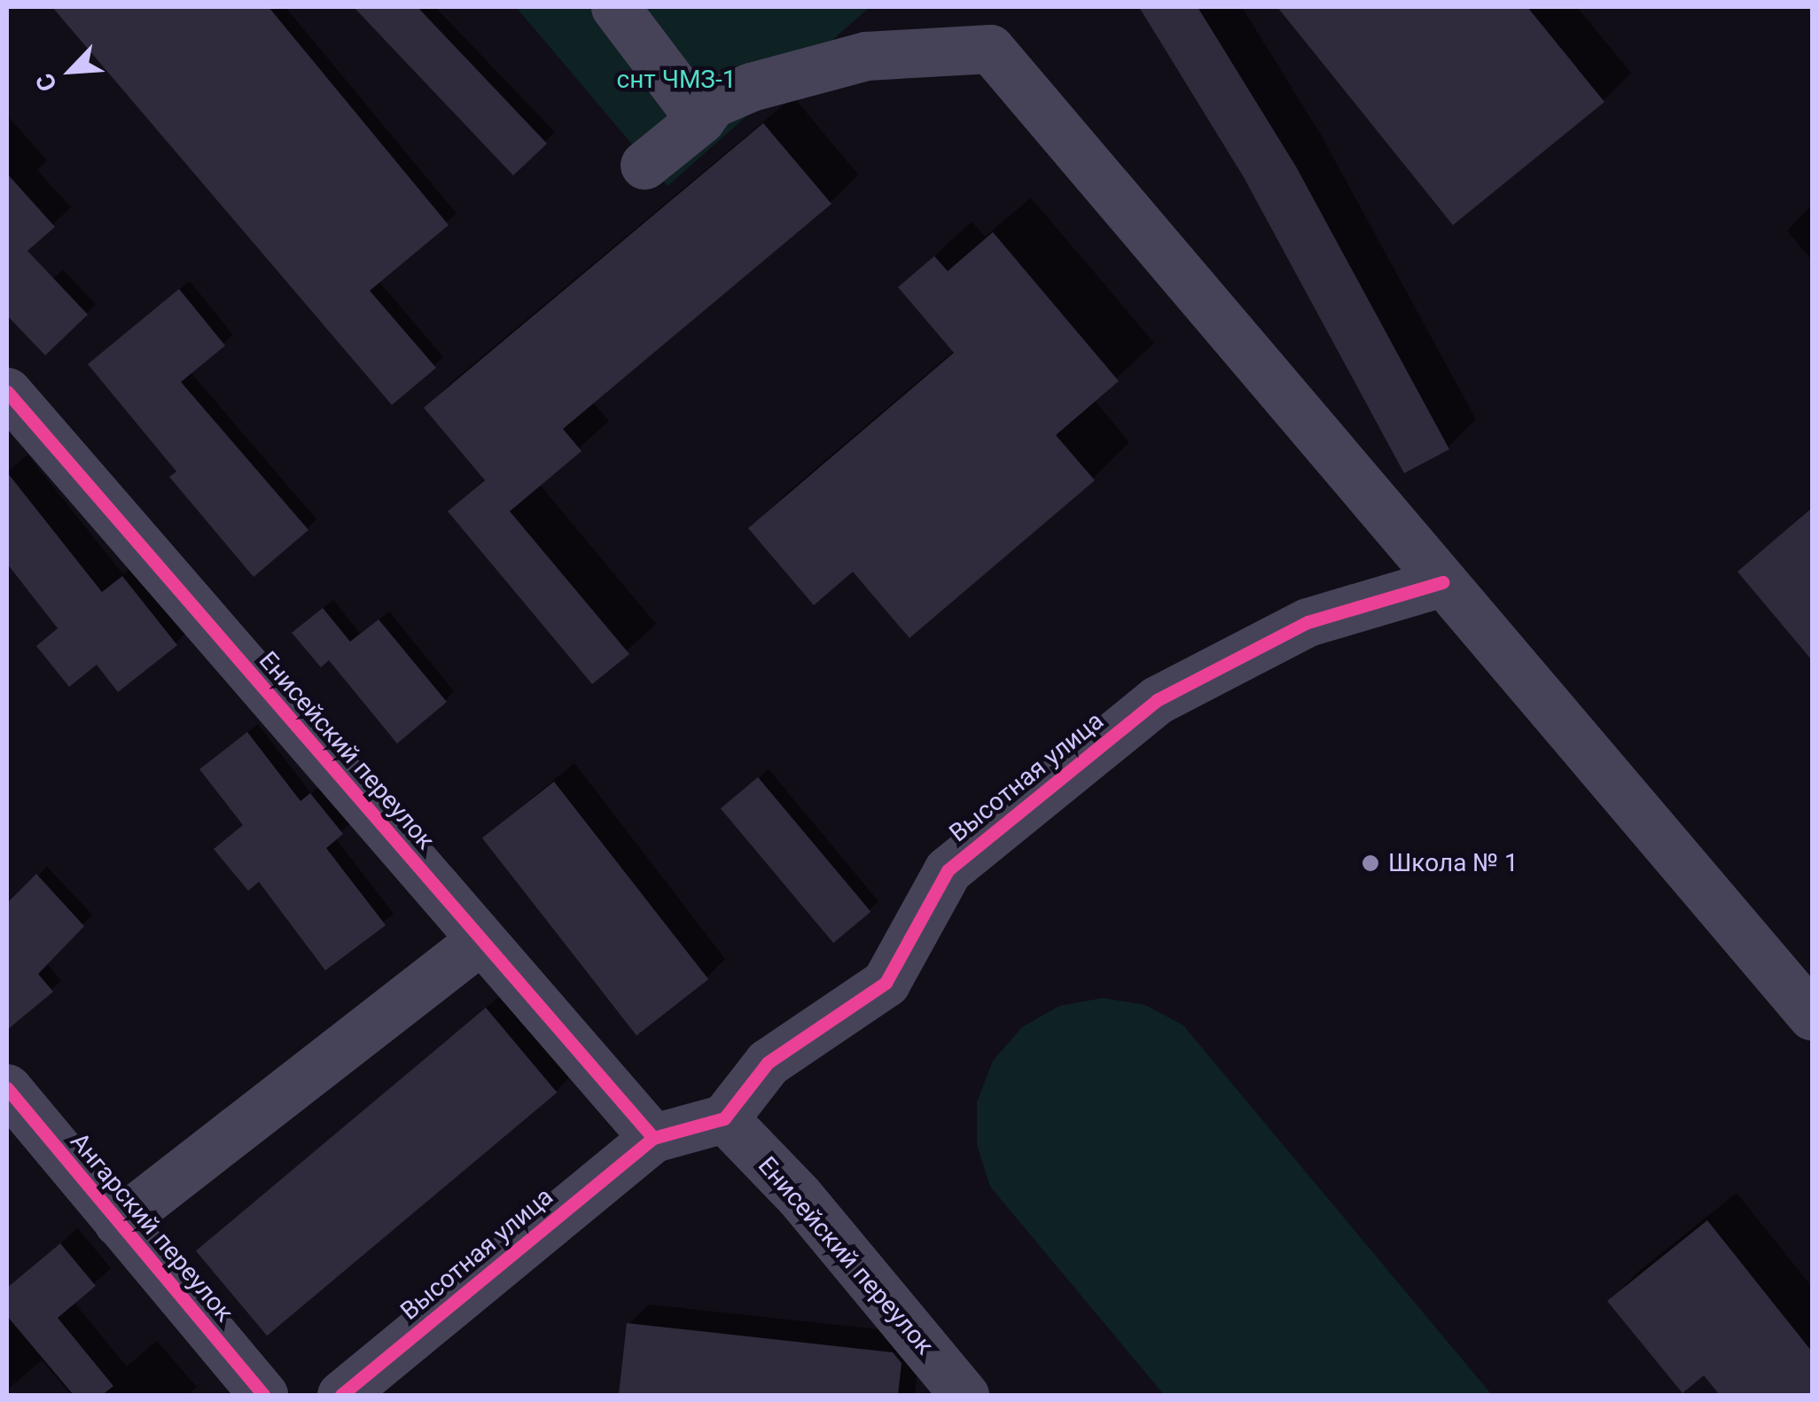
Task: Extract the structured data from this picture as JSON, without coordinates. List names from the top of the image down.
{
  "streets": {
    "street": ["Енисейский переулок", "Высотная улица", "Ангарский переулок"]
  },
  "crossings": [
    ["Енисейский переулок", "Высотная улица"]
  ],
  "parks": ["снт ЧМЗ-1"],
  "places": ["Школа № 1"],
  "north": "bottom left"
}
